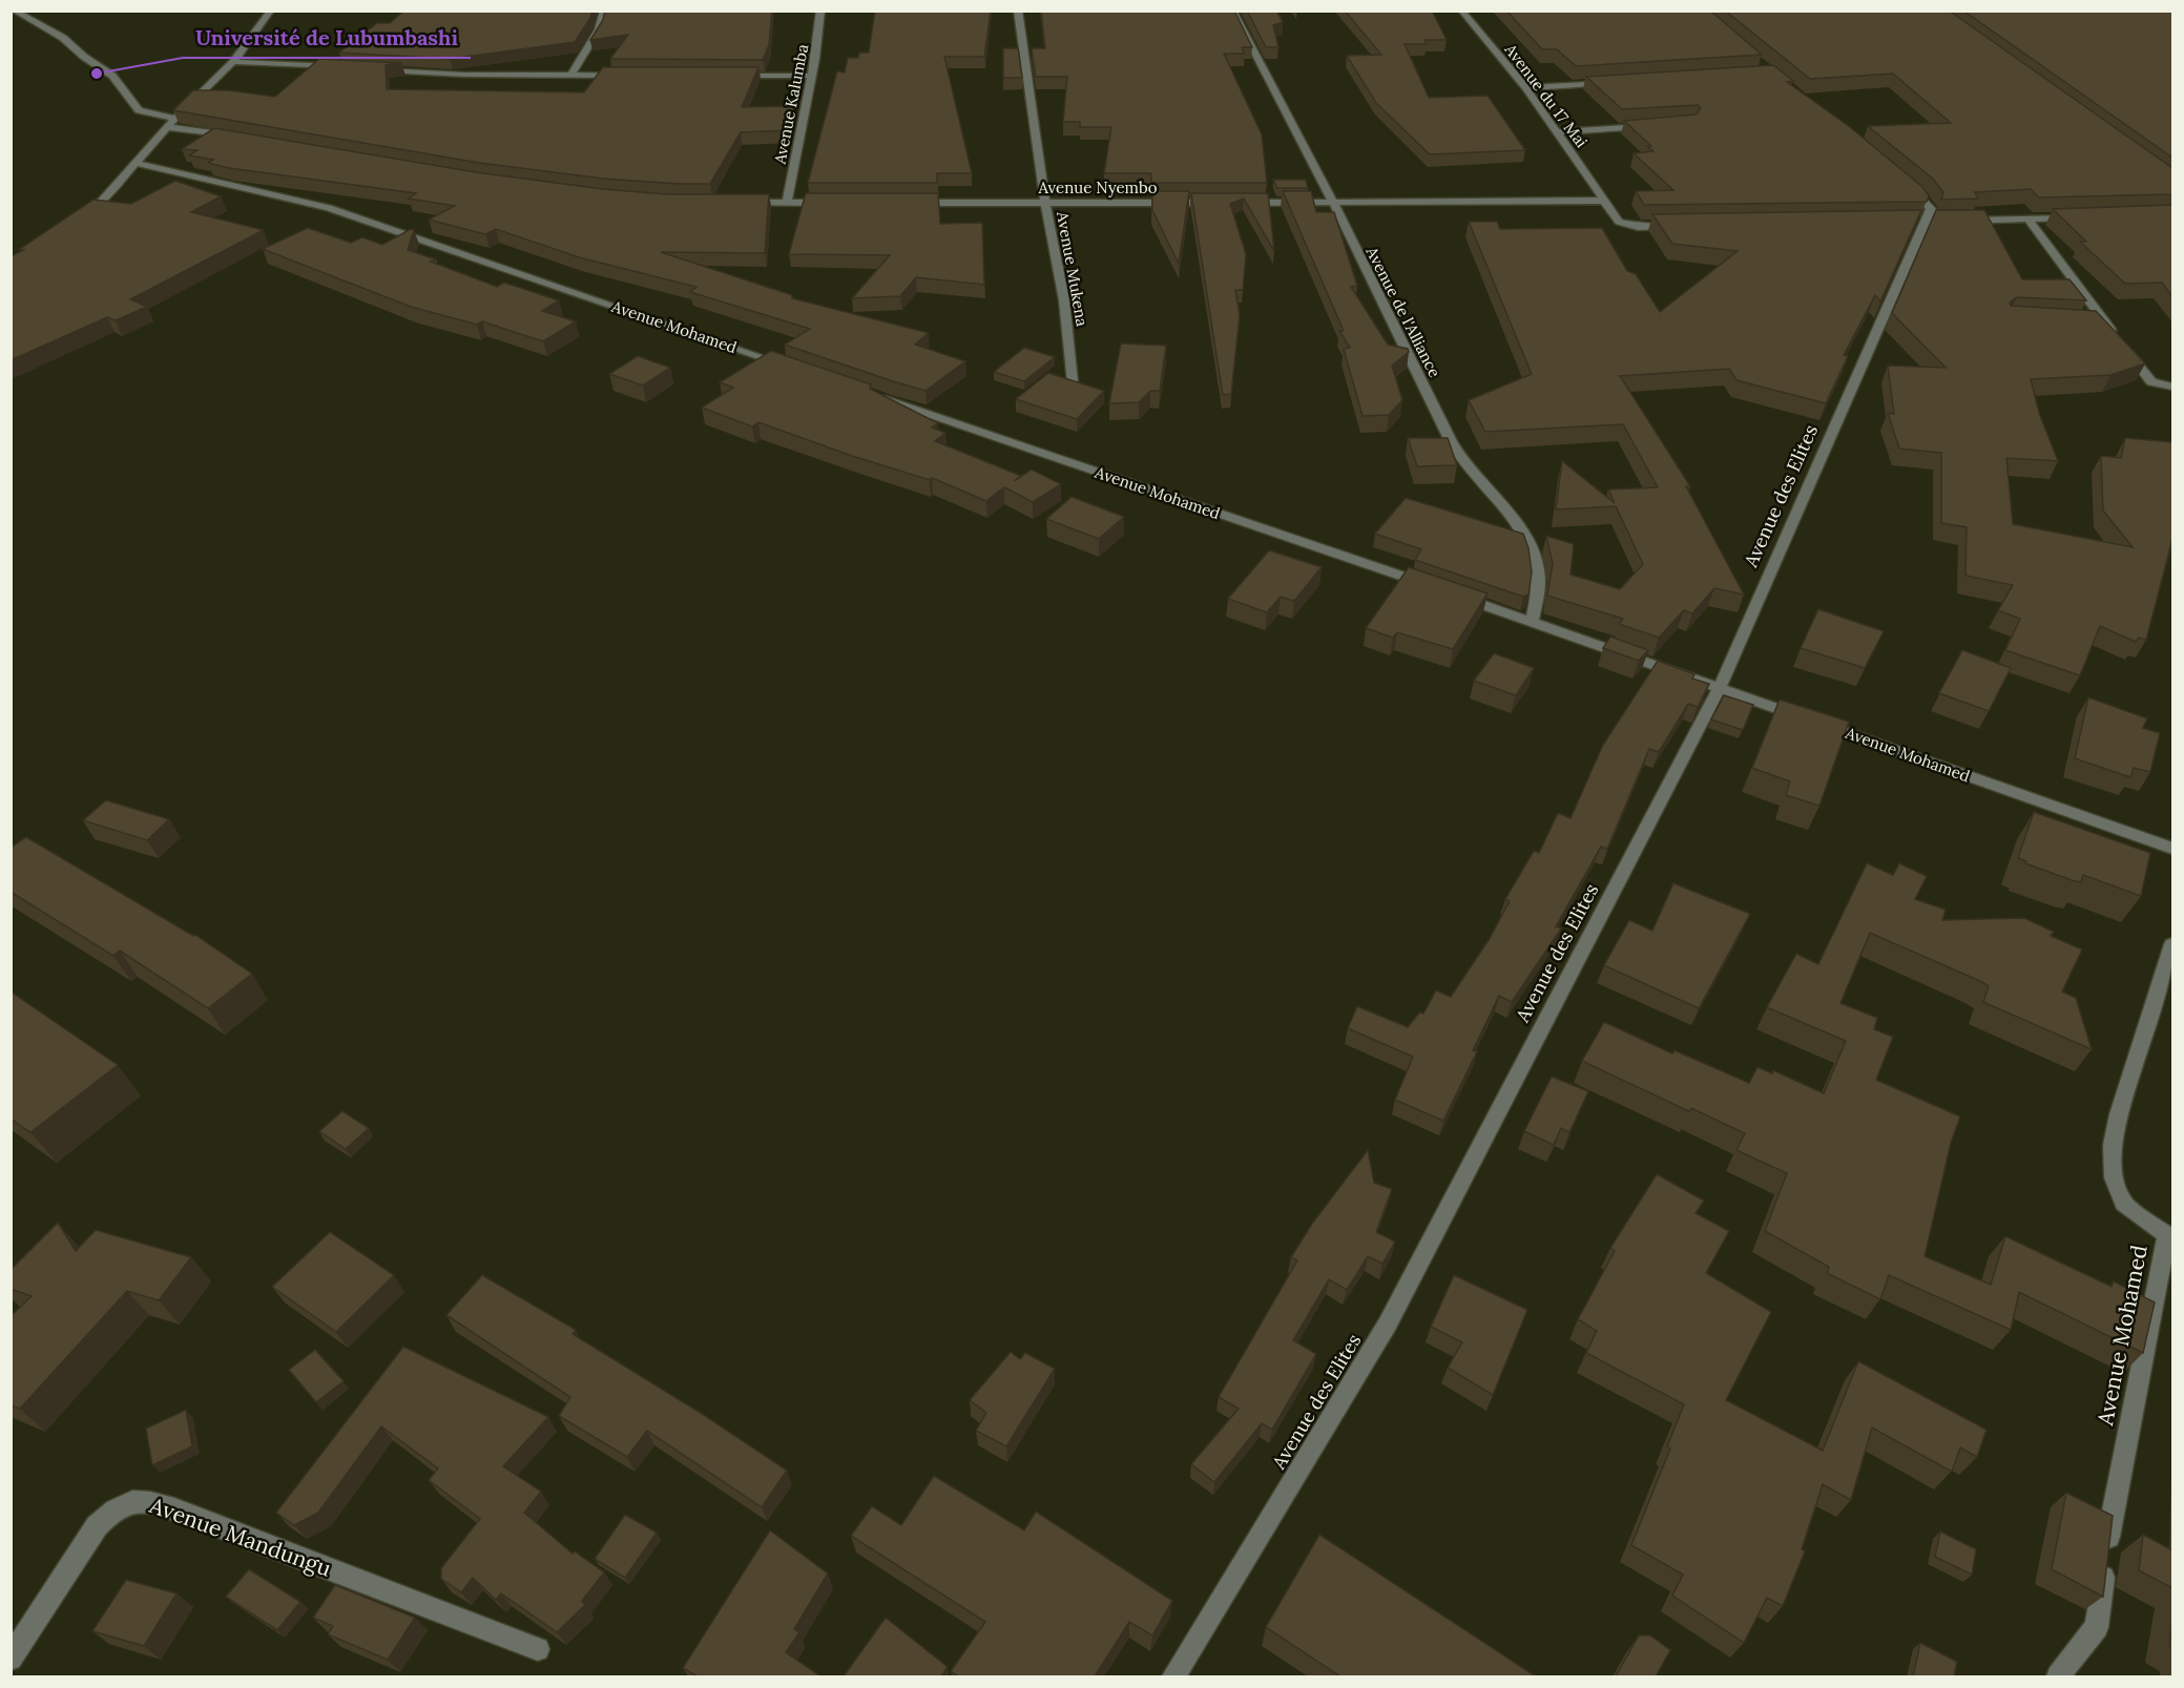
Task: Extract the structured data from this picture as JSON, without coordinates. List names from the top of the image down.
{
  "streets": {
    "street": [
      "Avenue du 17 Mai",
      "Avenue Kalumba",
      "Avenue Nyembo",
      "Avenue Mukena",
      "Avenue de l'Alliance",
      "Avenue Mohamed",
      "Avenue des Elites",
      "Avenue Mandungu"
    ]
  },
  "crossings": [
    ["Avenue Nyembo", "Avenue Mukena"],
    ["Avenue de l'Alliance", "Avenue Mohamed"],
    ["Avenue Mohamed", "Avenue des Elites"]
  ],
  "places": ["Université de Lubumbashi"]
}
